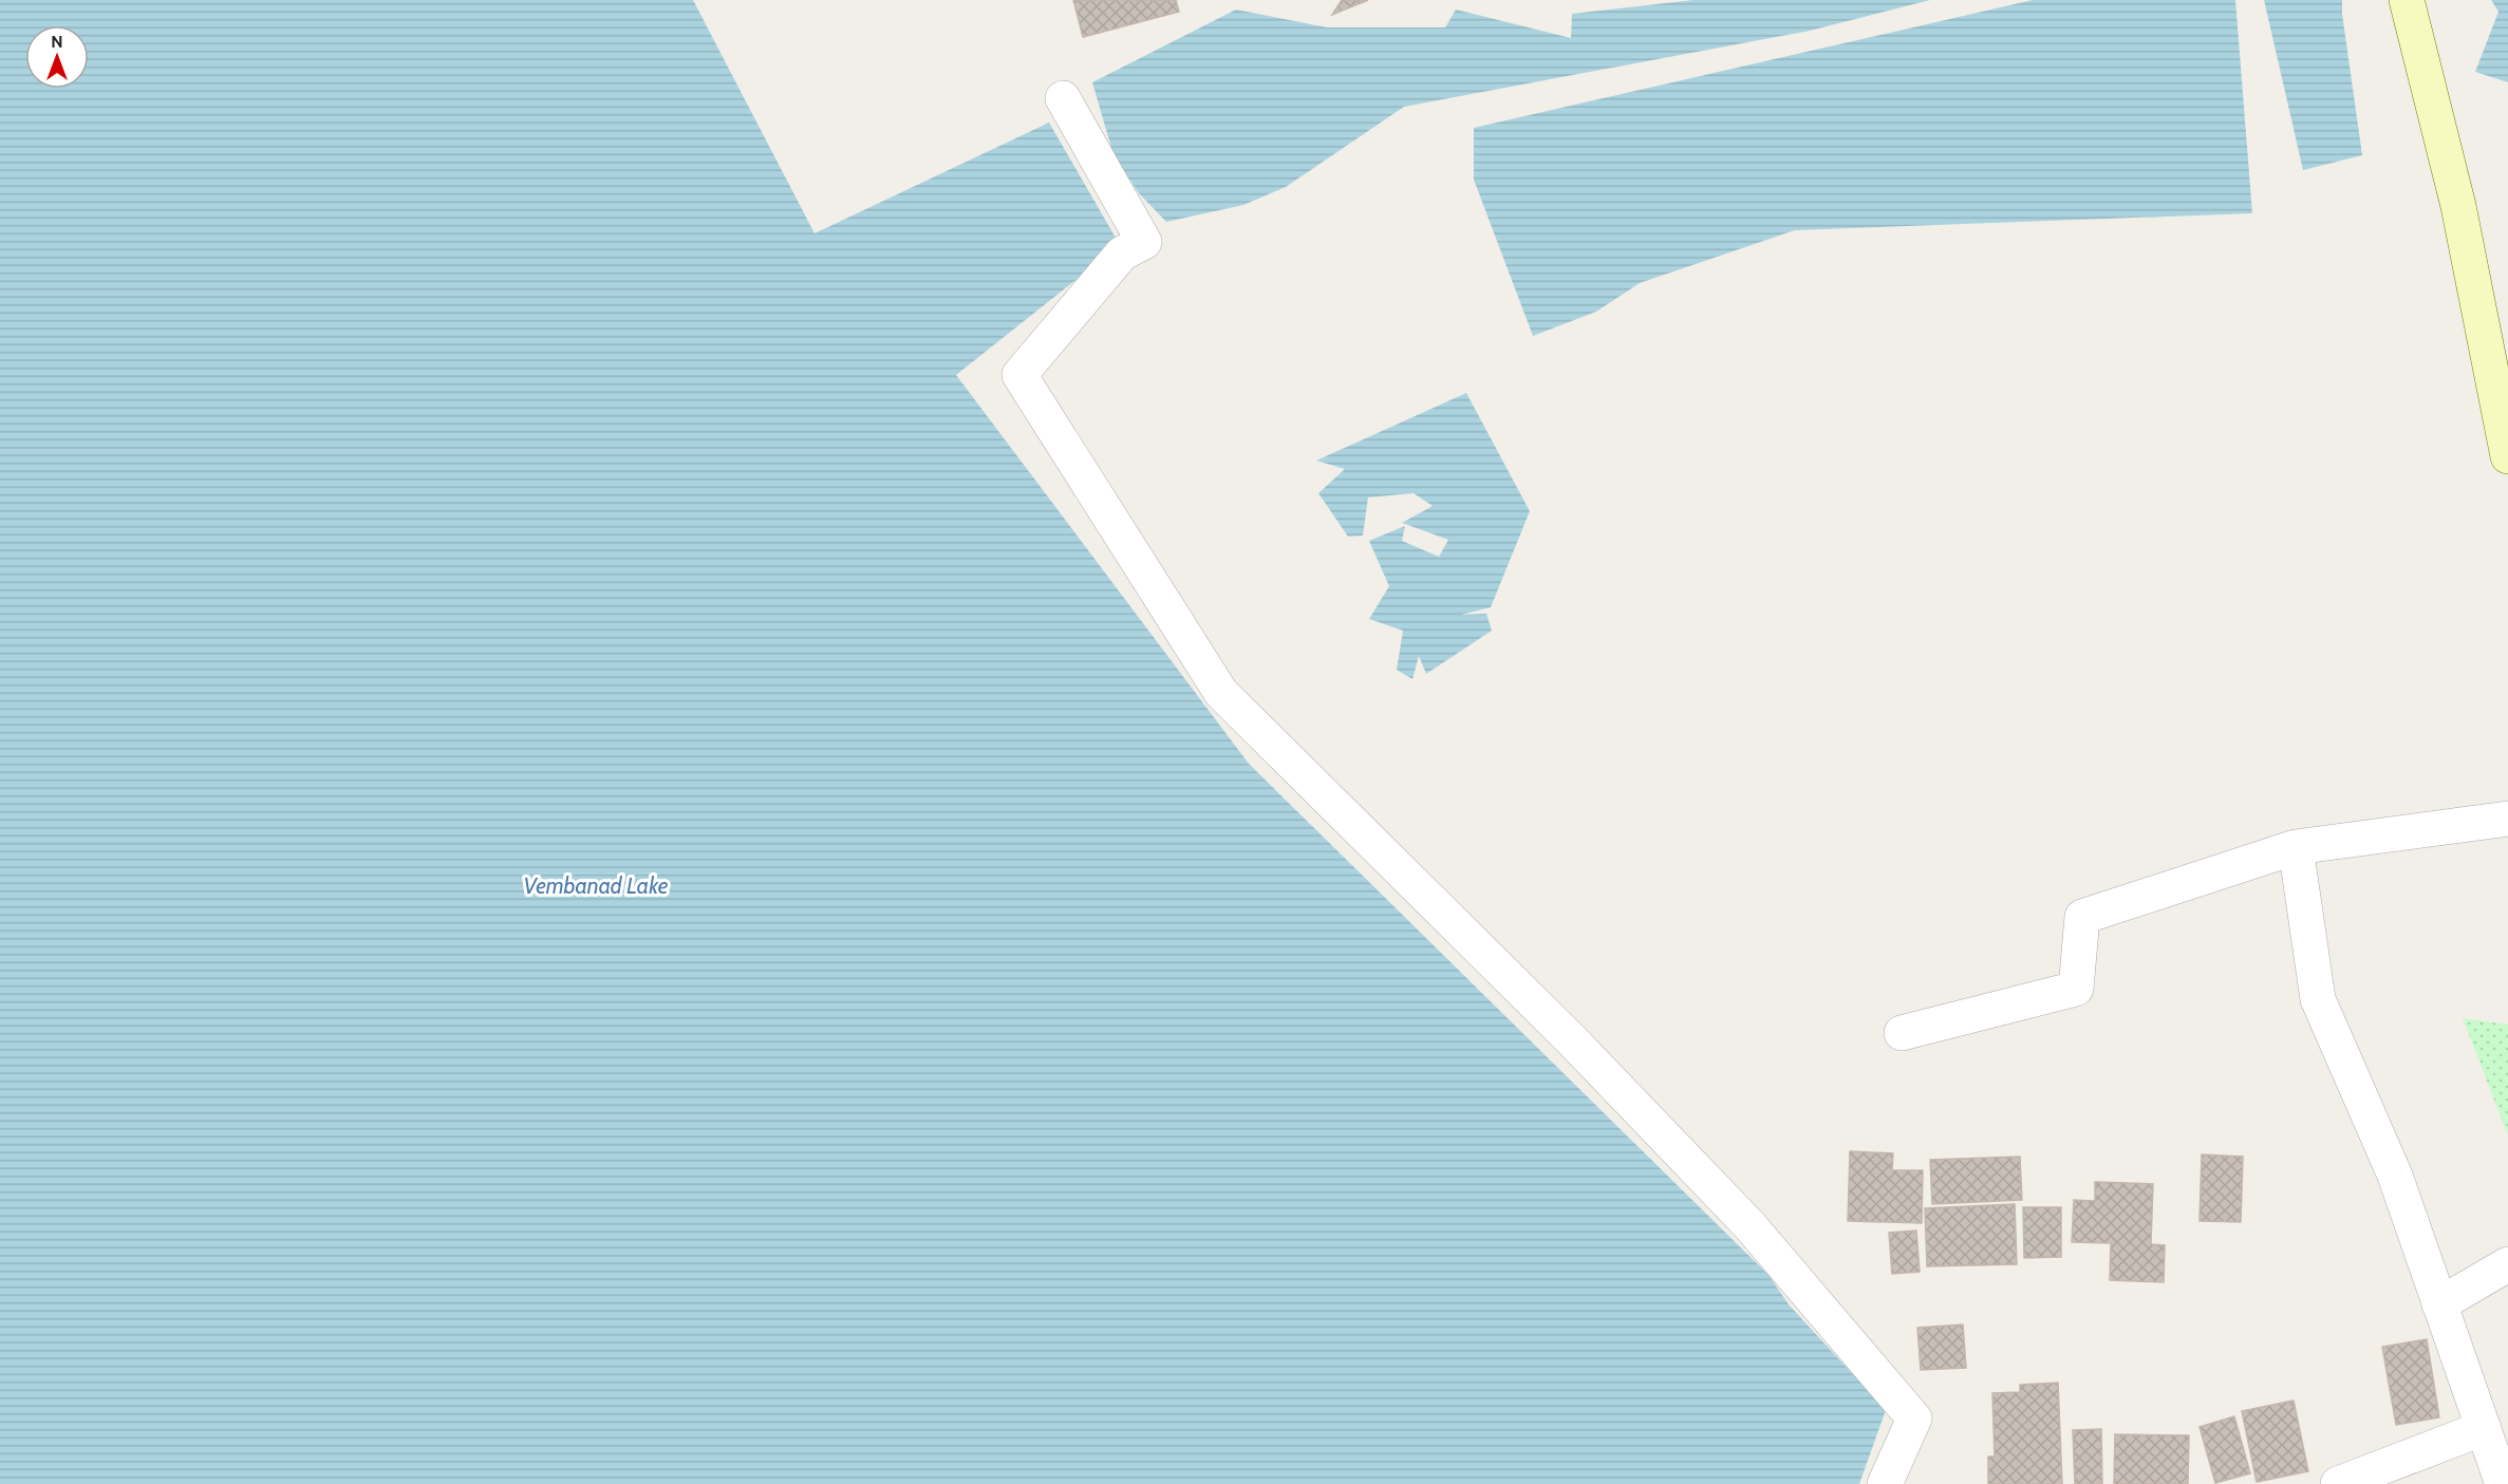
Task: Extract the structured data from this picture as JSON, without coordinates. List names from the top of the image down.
{
  "water": ["Vembanad Lake"],
  "north": "top"
}
